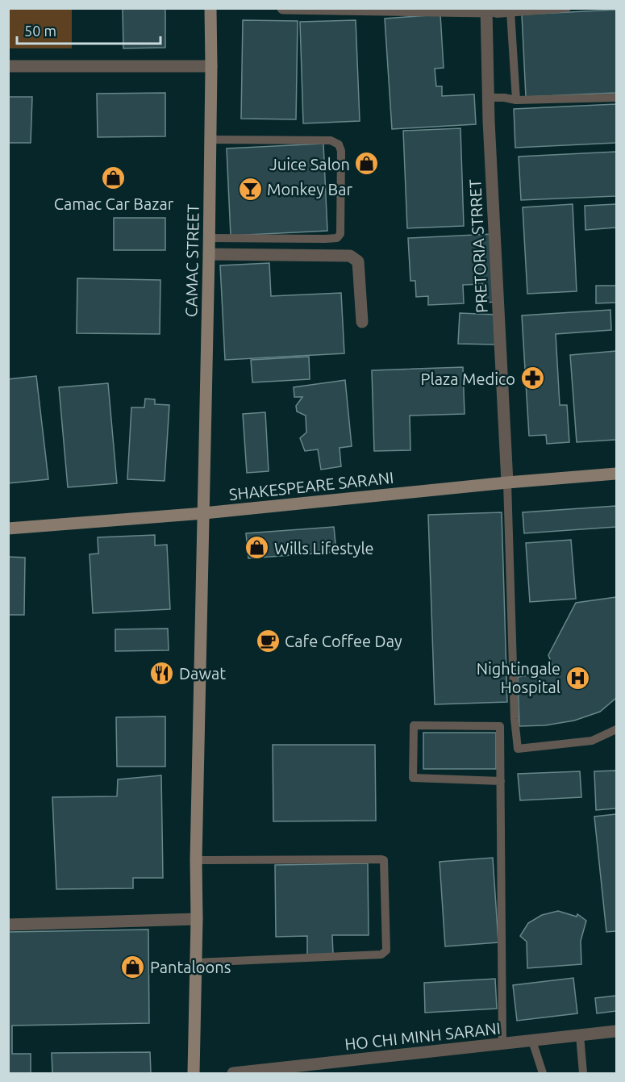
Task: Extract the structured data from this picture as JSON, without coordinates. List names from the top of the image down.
{
  "streets": {
    "main road": ["CAMAC STREET", "SHAKESPEARE SARANI"],
    "street": ["PRETORIA STRRET", "HO CHI MINH SARANI"]
  },
  "crossings": [
    ["PRETORIA STRRET", "SHAKESPEARE SARANI"],
    ["CAMAC STREET", "SHAKESPEARE SARANI"]
  ],
  "places": {
    "shop": [
      "Juice Salon",
      "Camac Car Bazar",
      "Wills Lifestyle",
      "Pantaloons"
    ],
    "bar": ["Monkey Bar"],
    "pharmacy": ["Plaza Medico"],
    "cafe": ["Cafe Coffee Day"],
    "restaurant": ["Dawat"],
    "hospital": ["Nightingale Hospital"]
  },
  "scale_bar": "50 m"
}
